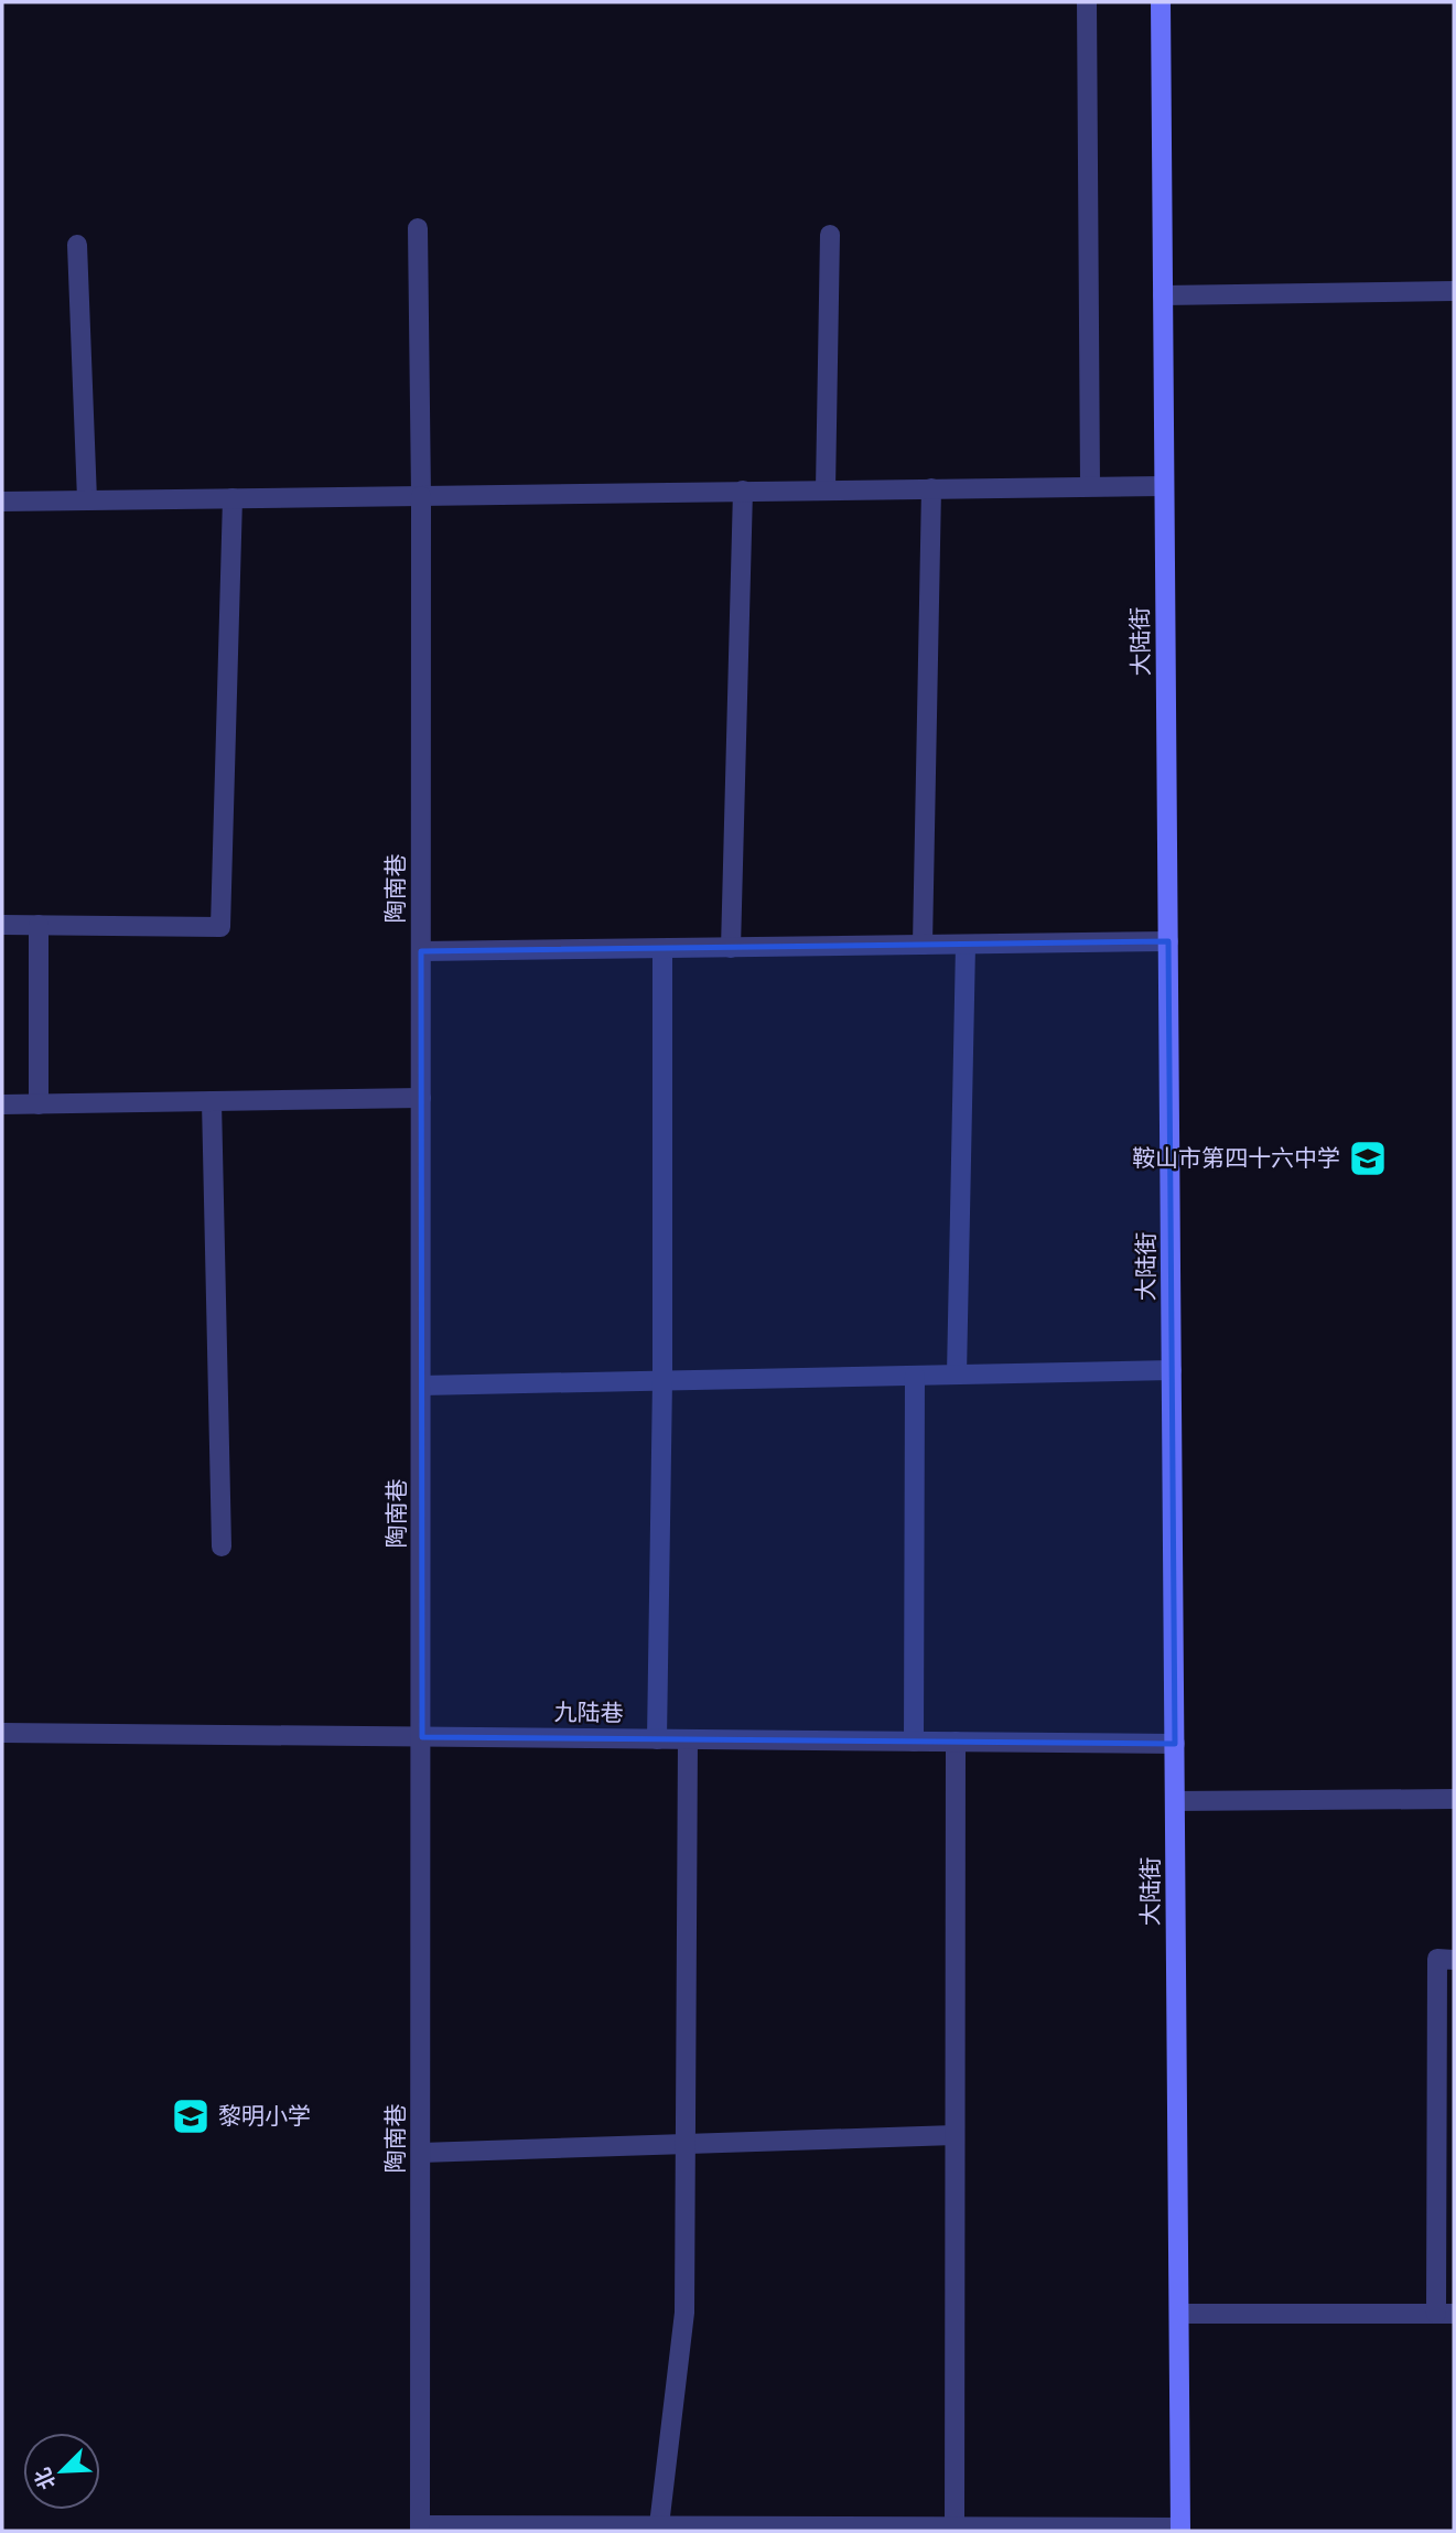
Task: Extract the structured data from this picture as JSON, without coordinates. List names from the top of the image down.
{
  "streets": {
    "street": ["大陆街", "陶南巷", "九陆巷"]
  },
  "crossings": [
    ["大陆街", "九陆巷"],
    ["陶南巷", "九陆巷"]
  ],
  "places": {
    "school or university": ["鞍山市第四十六中学", "黎明小学"]
  },
  "north": "bottom left"
}
